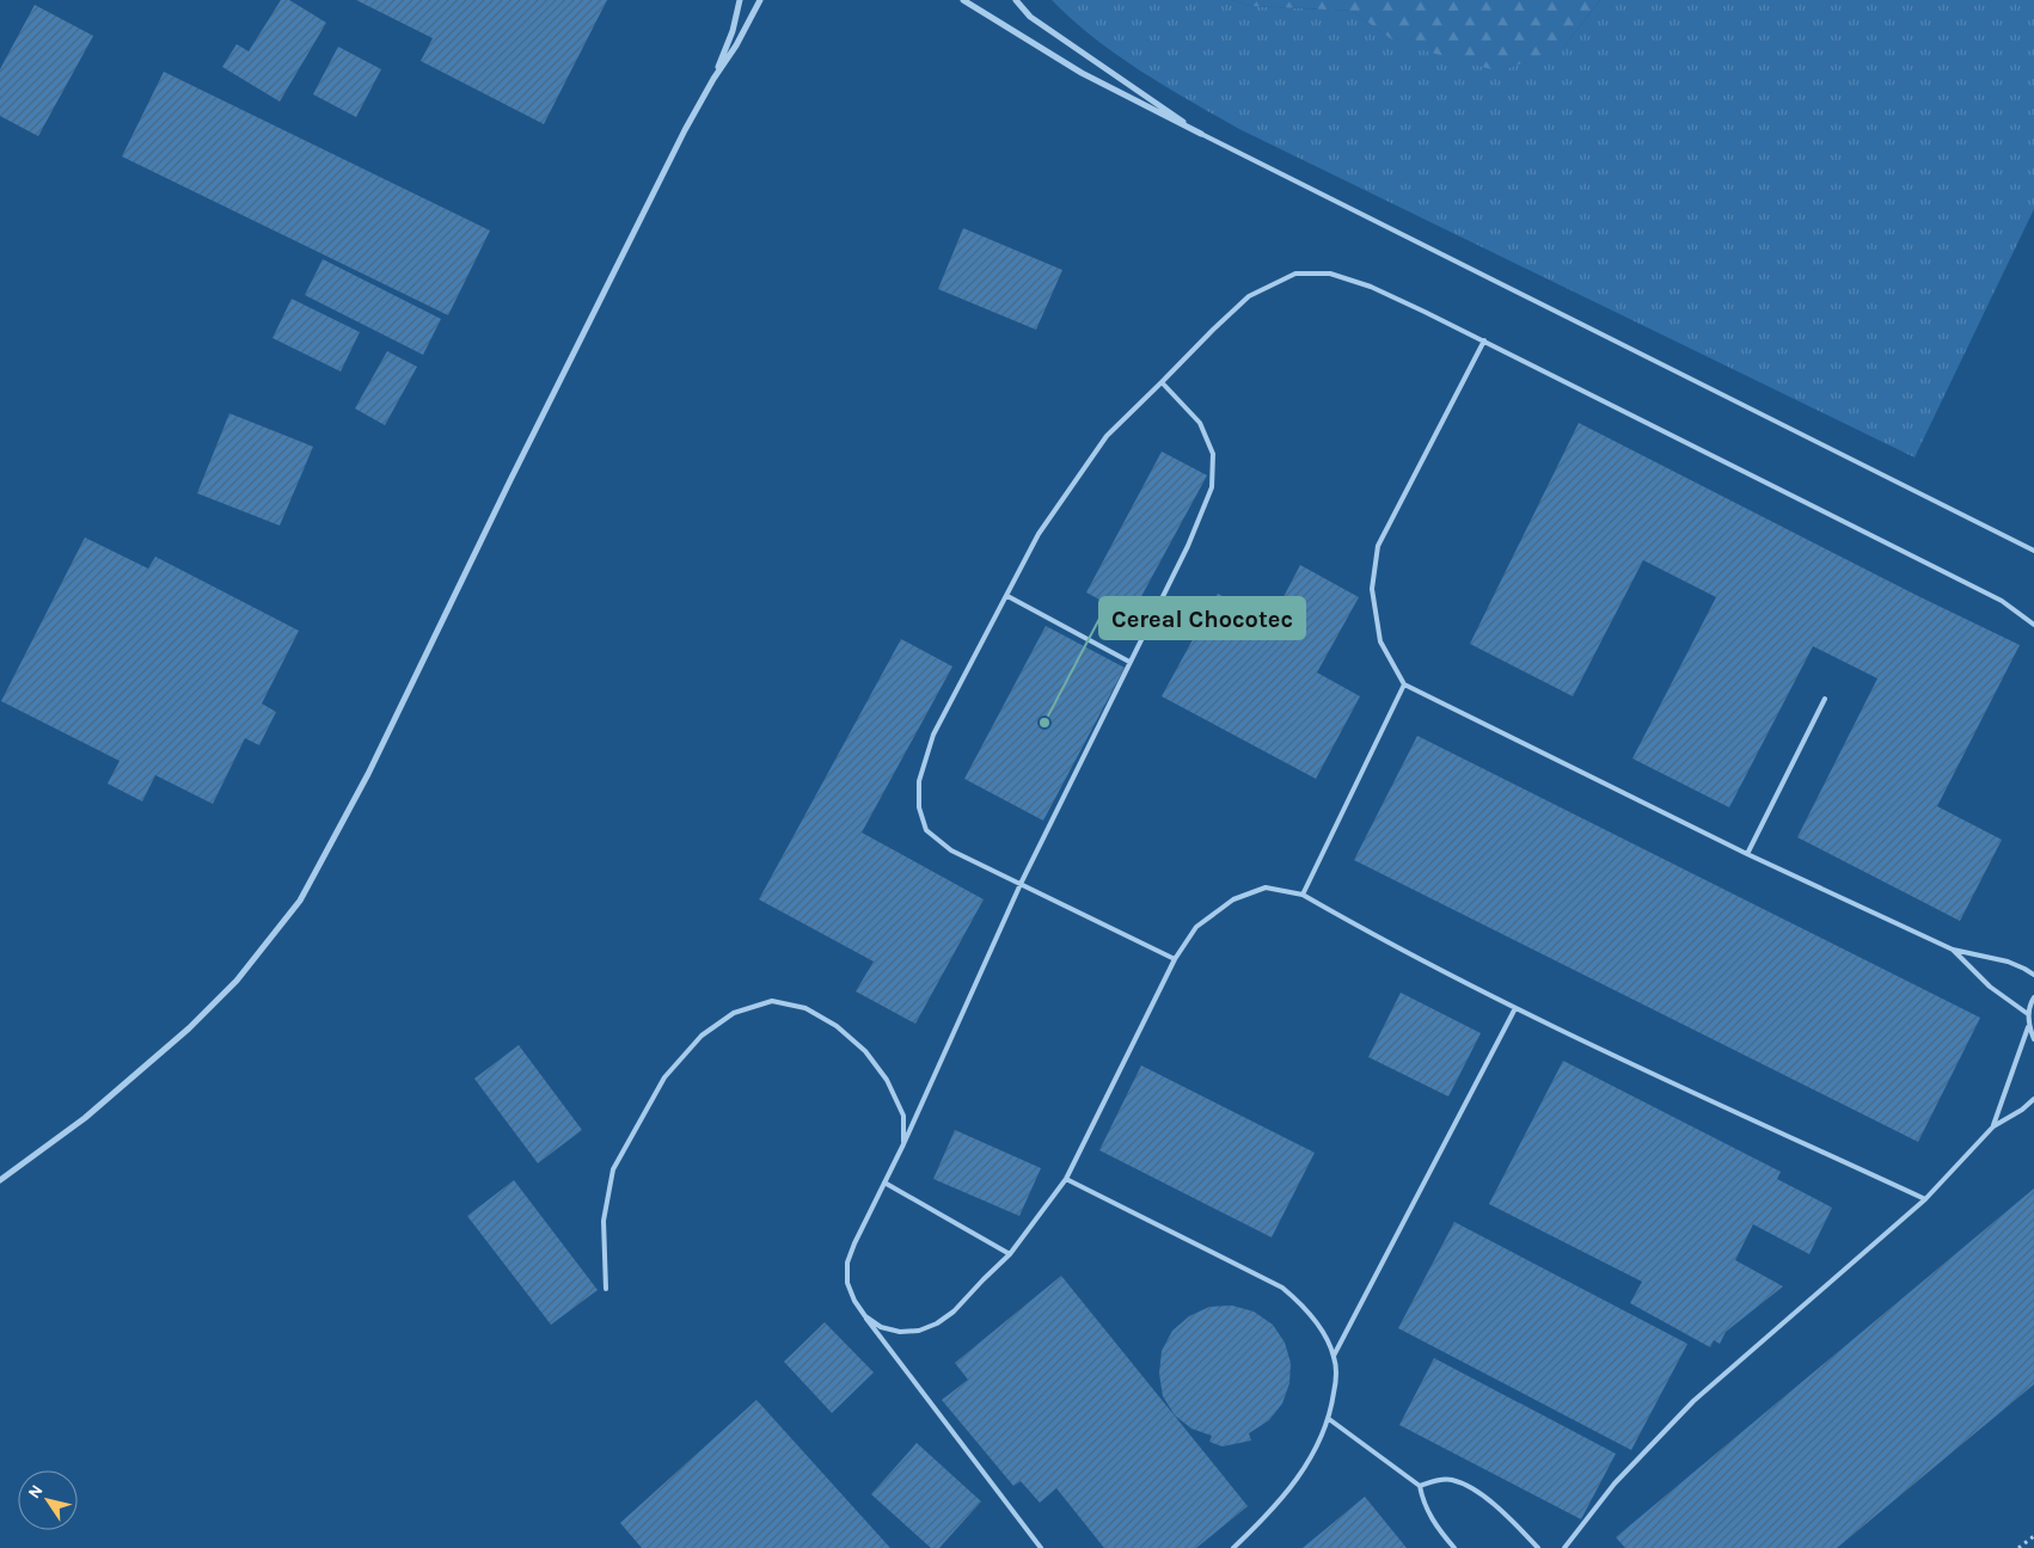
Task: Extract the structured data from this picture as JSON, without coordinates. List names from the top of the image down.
{
  "places": ["Cereal Chocotec"],
  "north": "top left"
}
